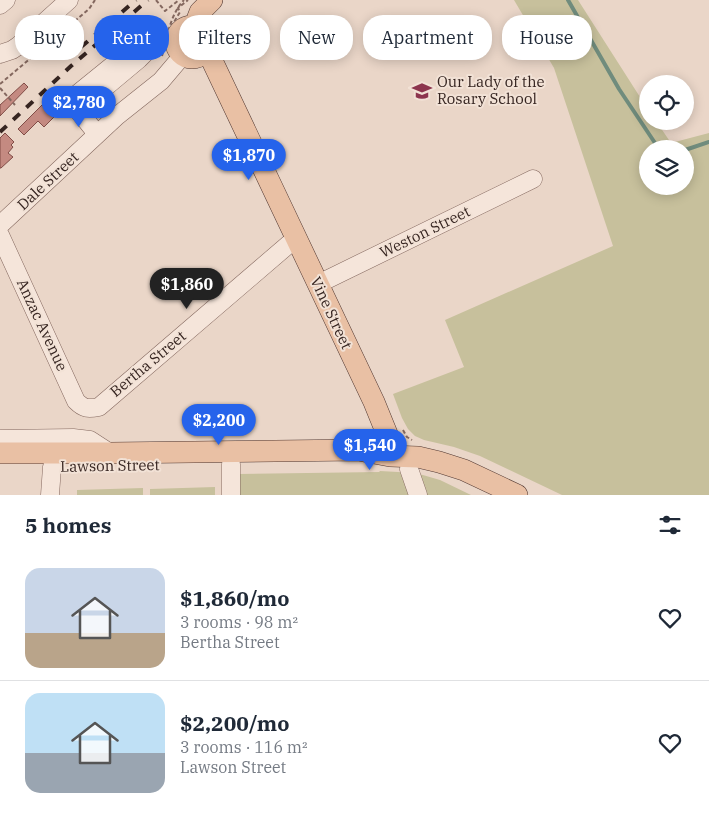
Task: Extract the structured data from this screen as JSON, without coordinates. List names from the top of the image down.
{
  "streets": {
    "main road": ["Vine Street", "Lawson Street"],
    "street": [
      "Dale Street",
      "Weston Street",
      "Anzac Avenue",
      "Bertha Street"
    ]
  },
  "crossings": [
    ["Weston Street", "Vine Street"],
    ["Vine Street", "Bertha Street"],
    ["Vine Street", "Lawson Street"],
    ["Anzac Avenue", "Bertha Street"]
  ],
  "places": {
    "school or university": ["Our Lady of the Rosary School"]
  },
  "page": {
    "chip": [
      "Buy",
      "Rent",
      "Filters",
      "New",
      "Apartment",
      "House"
    ],
    "price": [
      "$2,780",
      "$1,870",
      "$1,860",
      "$2,200",
      "$1,540"
    ],
    "heading": "5 homes",
    "list": [
      {
        "name": "$1,860/mo",
        "note": "3 rooms · 98 m² · Bertha Street"
      },
      {
        "name": "$2,200/mo",
        "note": "3 rooms · 116 m² · Lawson Street"
      }
    ]
  }
}
